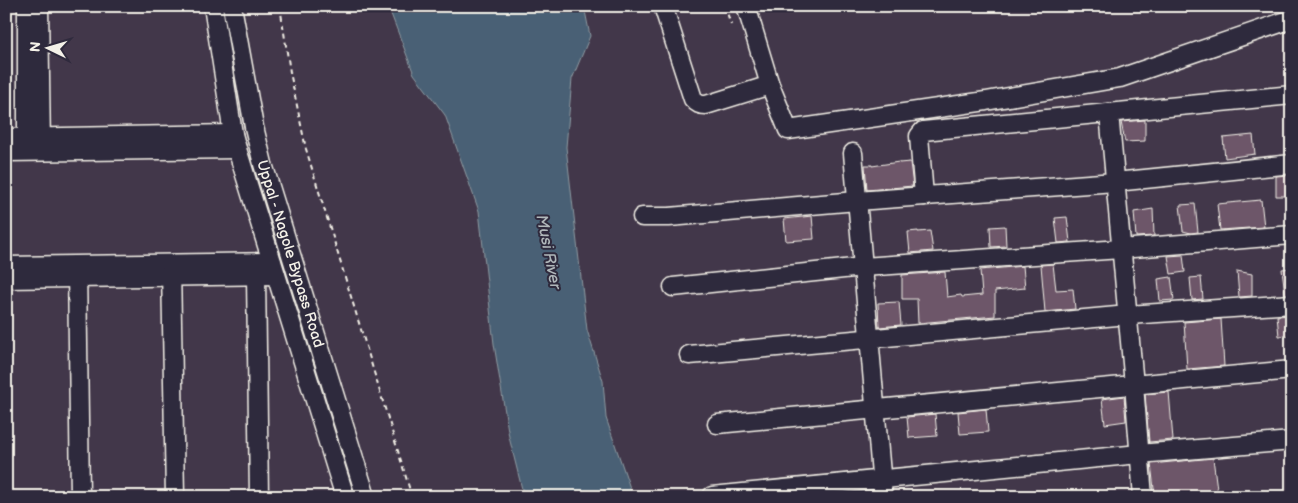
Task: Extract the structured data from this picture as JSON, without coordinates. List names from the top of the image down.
{
  "streets": {
    "street": ["Uppal - Nagole Bypass Road"]
  },
  "water": ["Musi River"],
  "north": "left"
}
